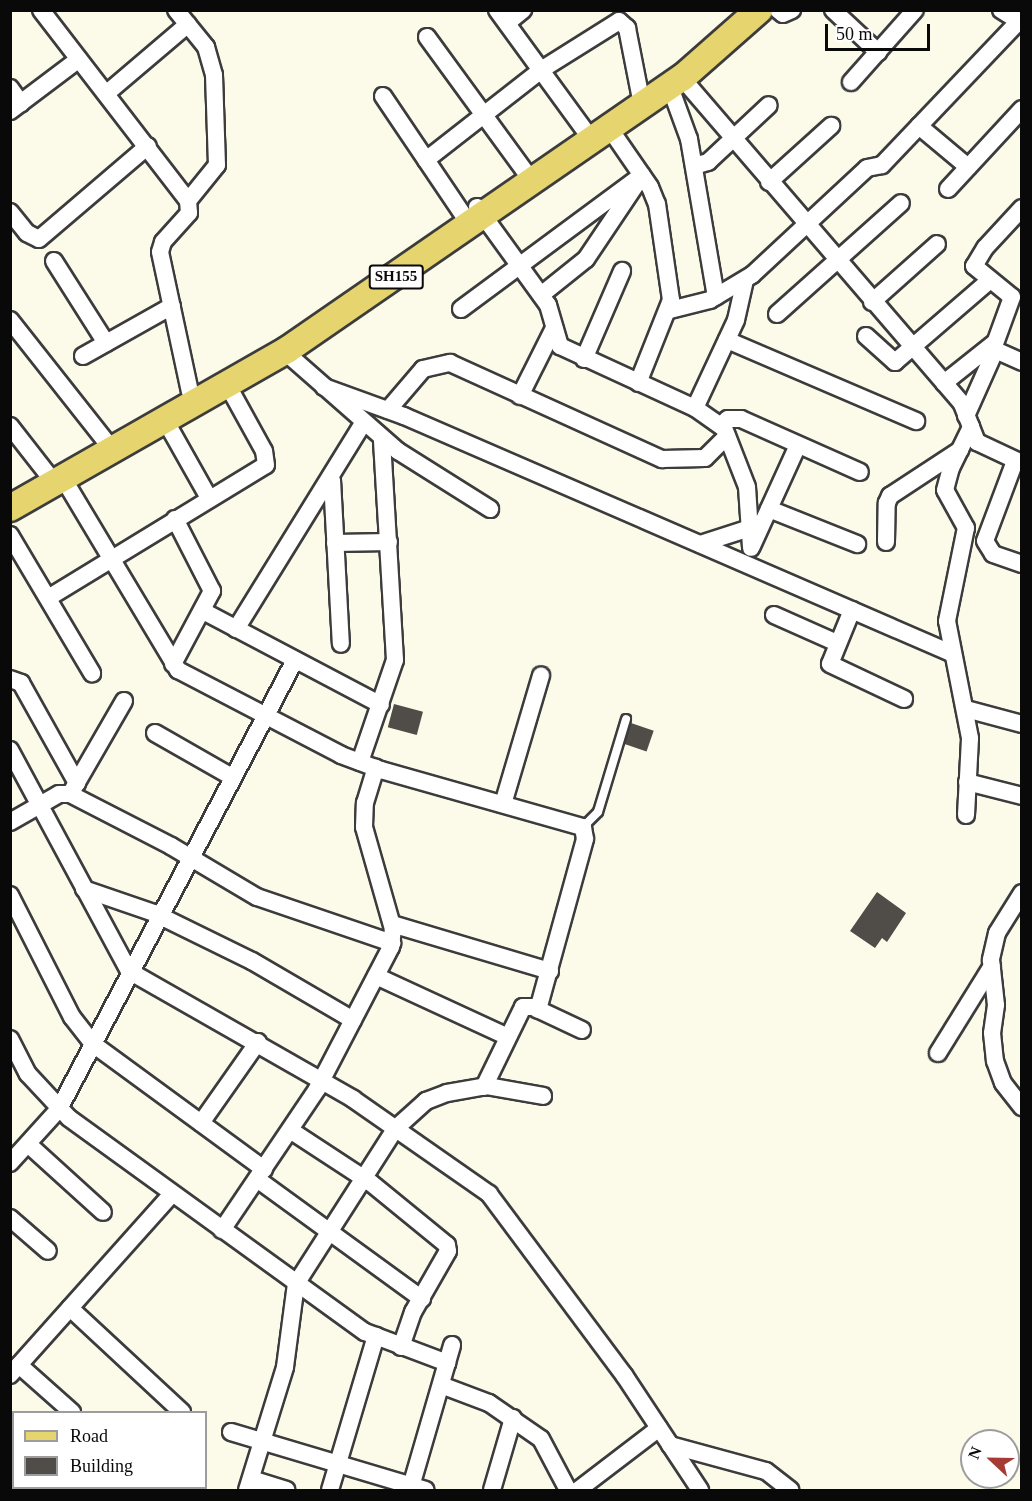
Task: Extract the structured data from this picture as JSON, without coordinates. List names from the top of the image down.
{
  "streets": {
    "main road": ["SH155"]
  },
  "legend": ["Road", "Building"],
  "scale_bar": "50 m",
  "north": "left"
}
